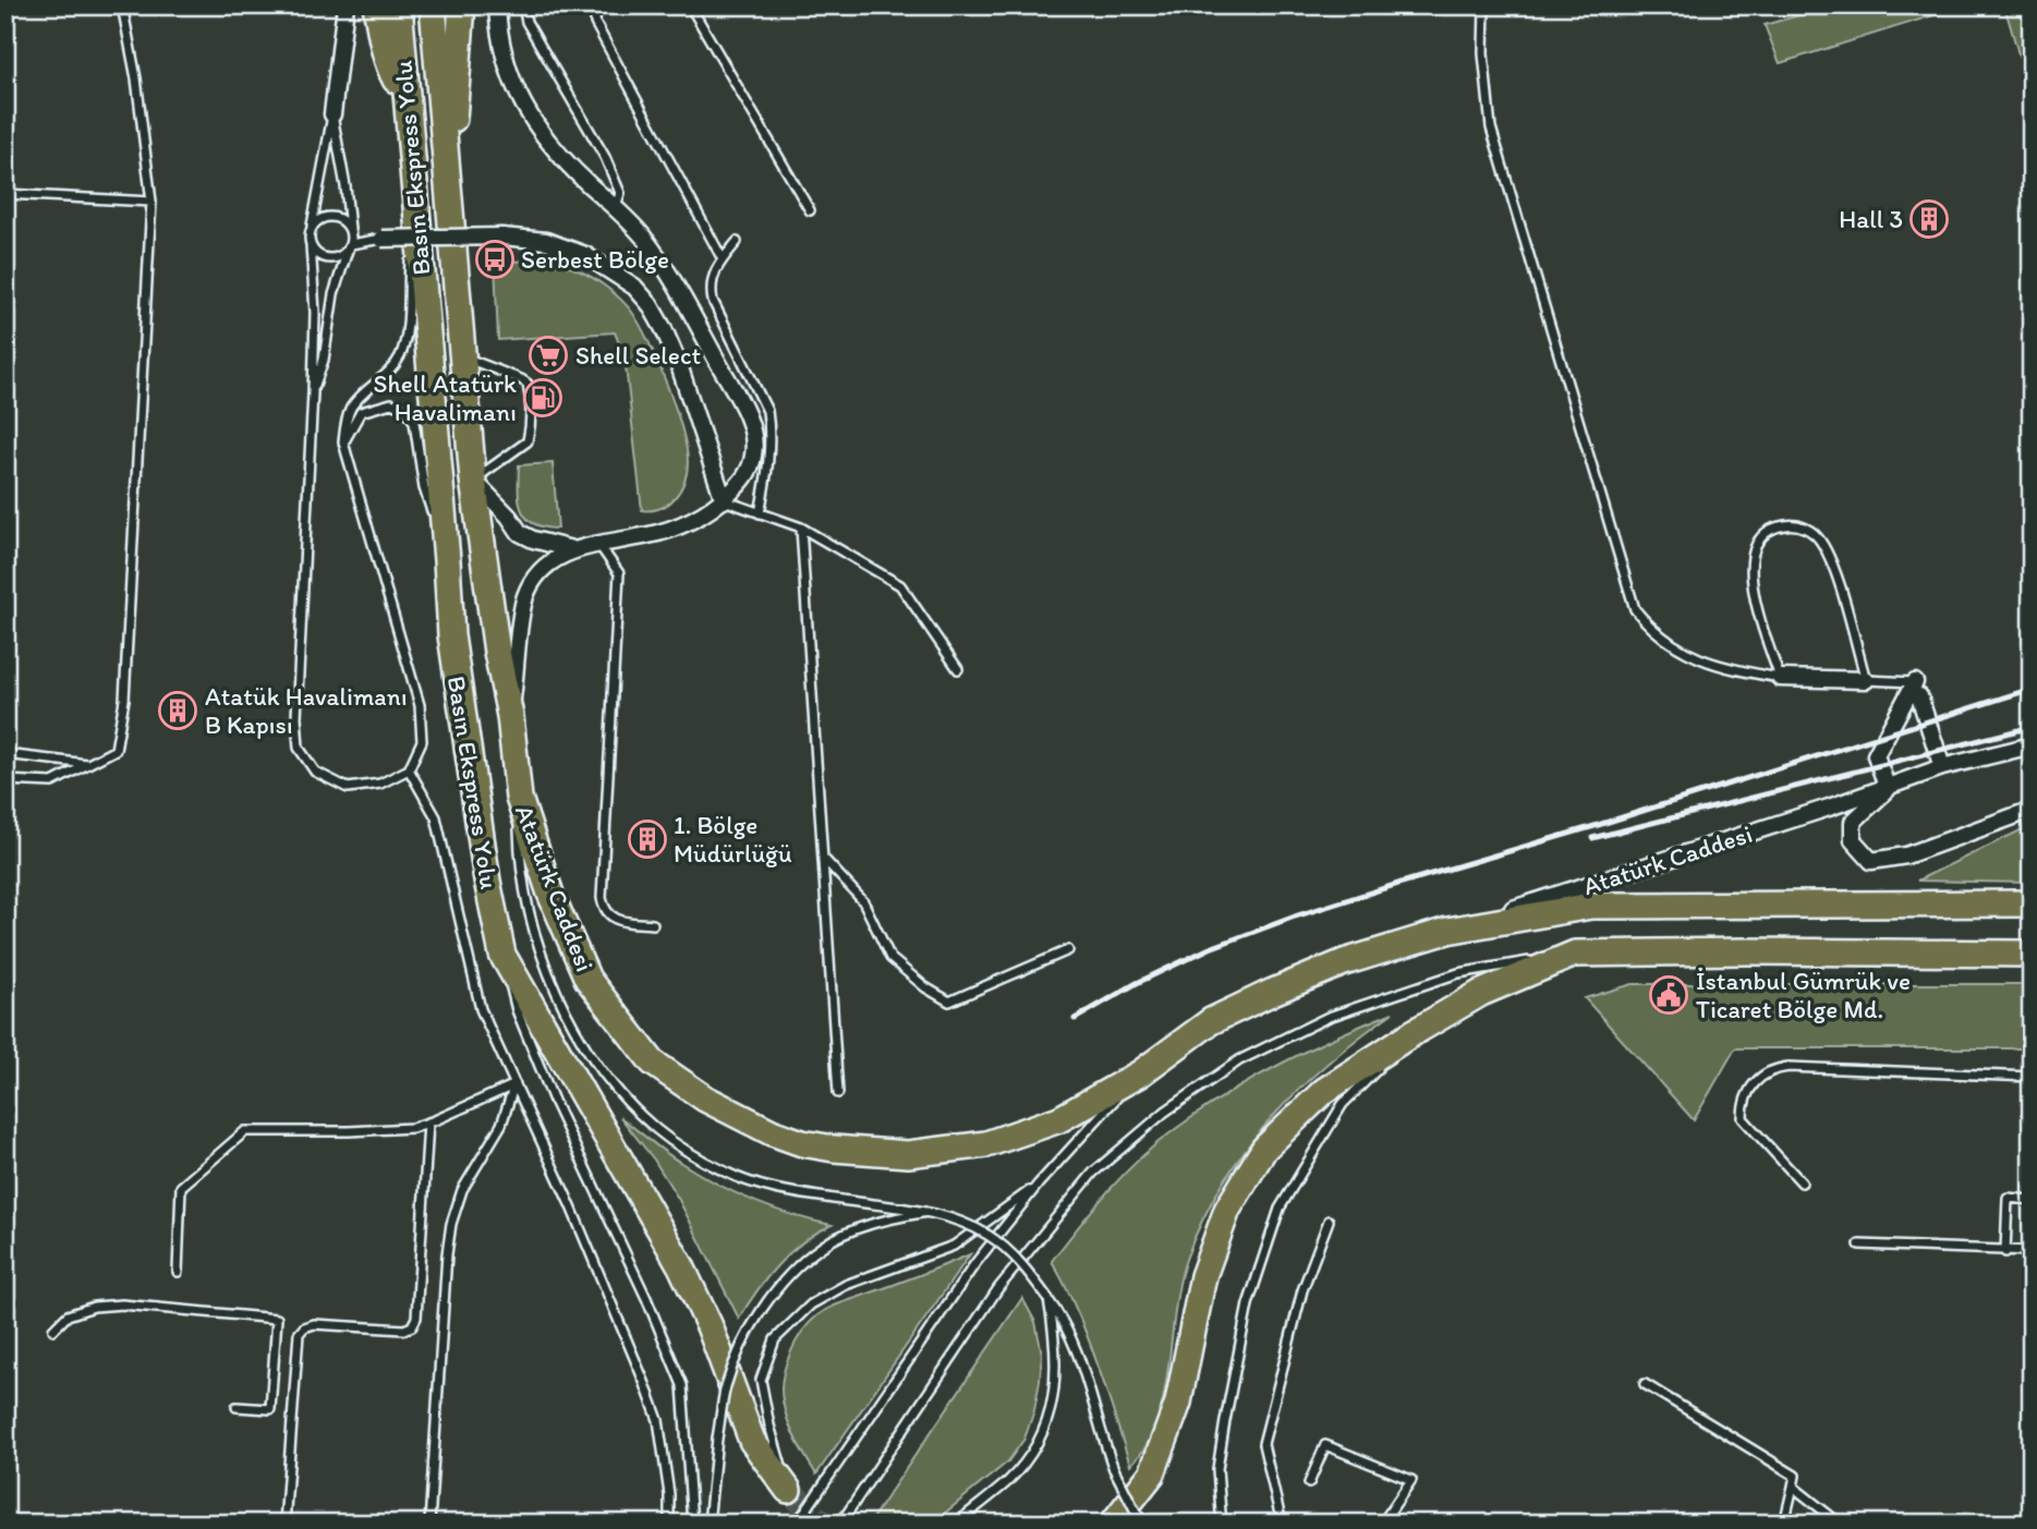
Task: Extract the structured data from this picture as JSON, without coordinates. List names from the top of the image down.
{
  "streets": {
    "main road": ["Basın Ekspress Yolu", "Atatürk Caddesi"]
  },
  "crossings": [
    ["Basın Ekspress Yolu", "Atatürk Caddesi"]
  ],
  "places": {
    "building": ["Hall 3", "Atatük Havalimanı B Kapısı", "1. Bölge Müdürlüğü"],
    "bus stop": ["Serbest Bölge"],
    "supermarket": ["Shell Select"],
    "fuel station": ["Shell Atatürk Havalimanı"],
    "public building": ["İstanbul Gümrük ve Ticaret Bölge Md."]
  }
}
